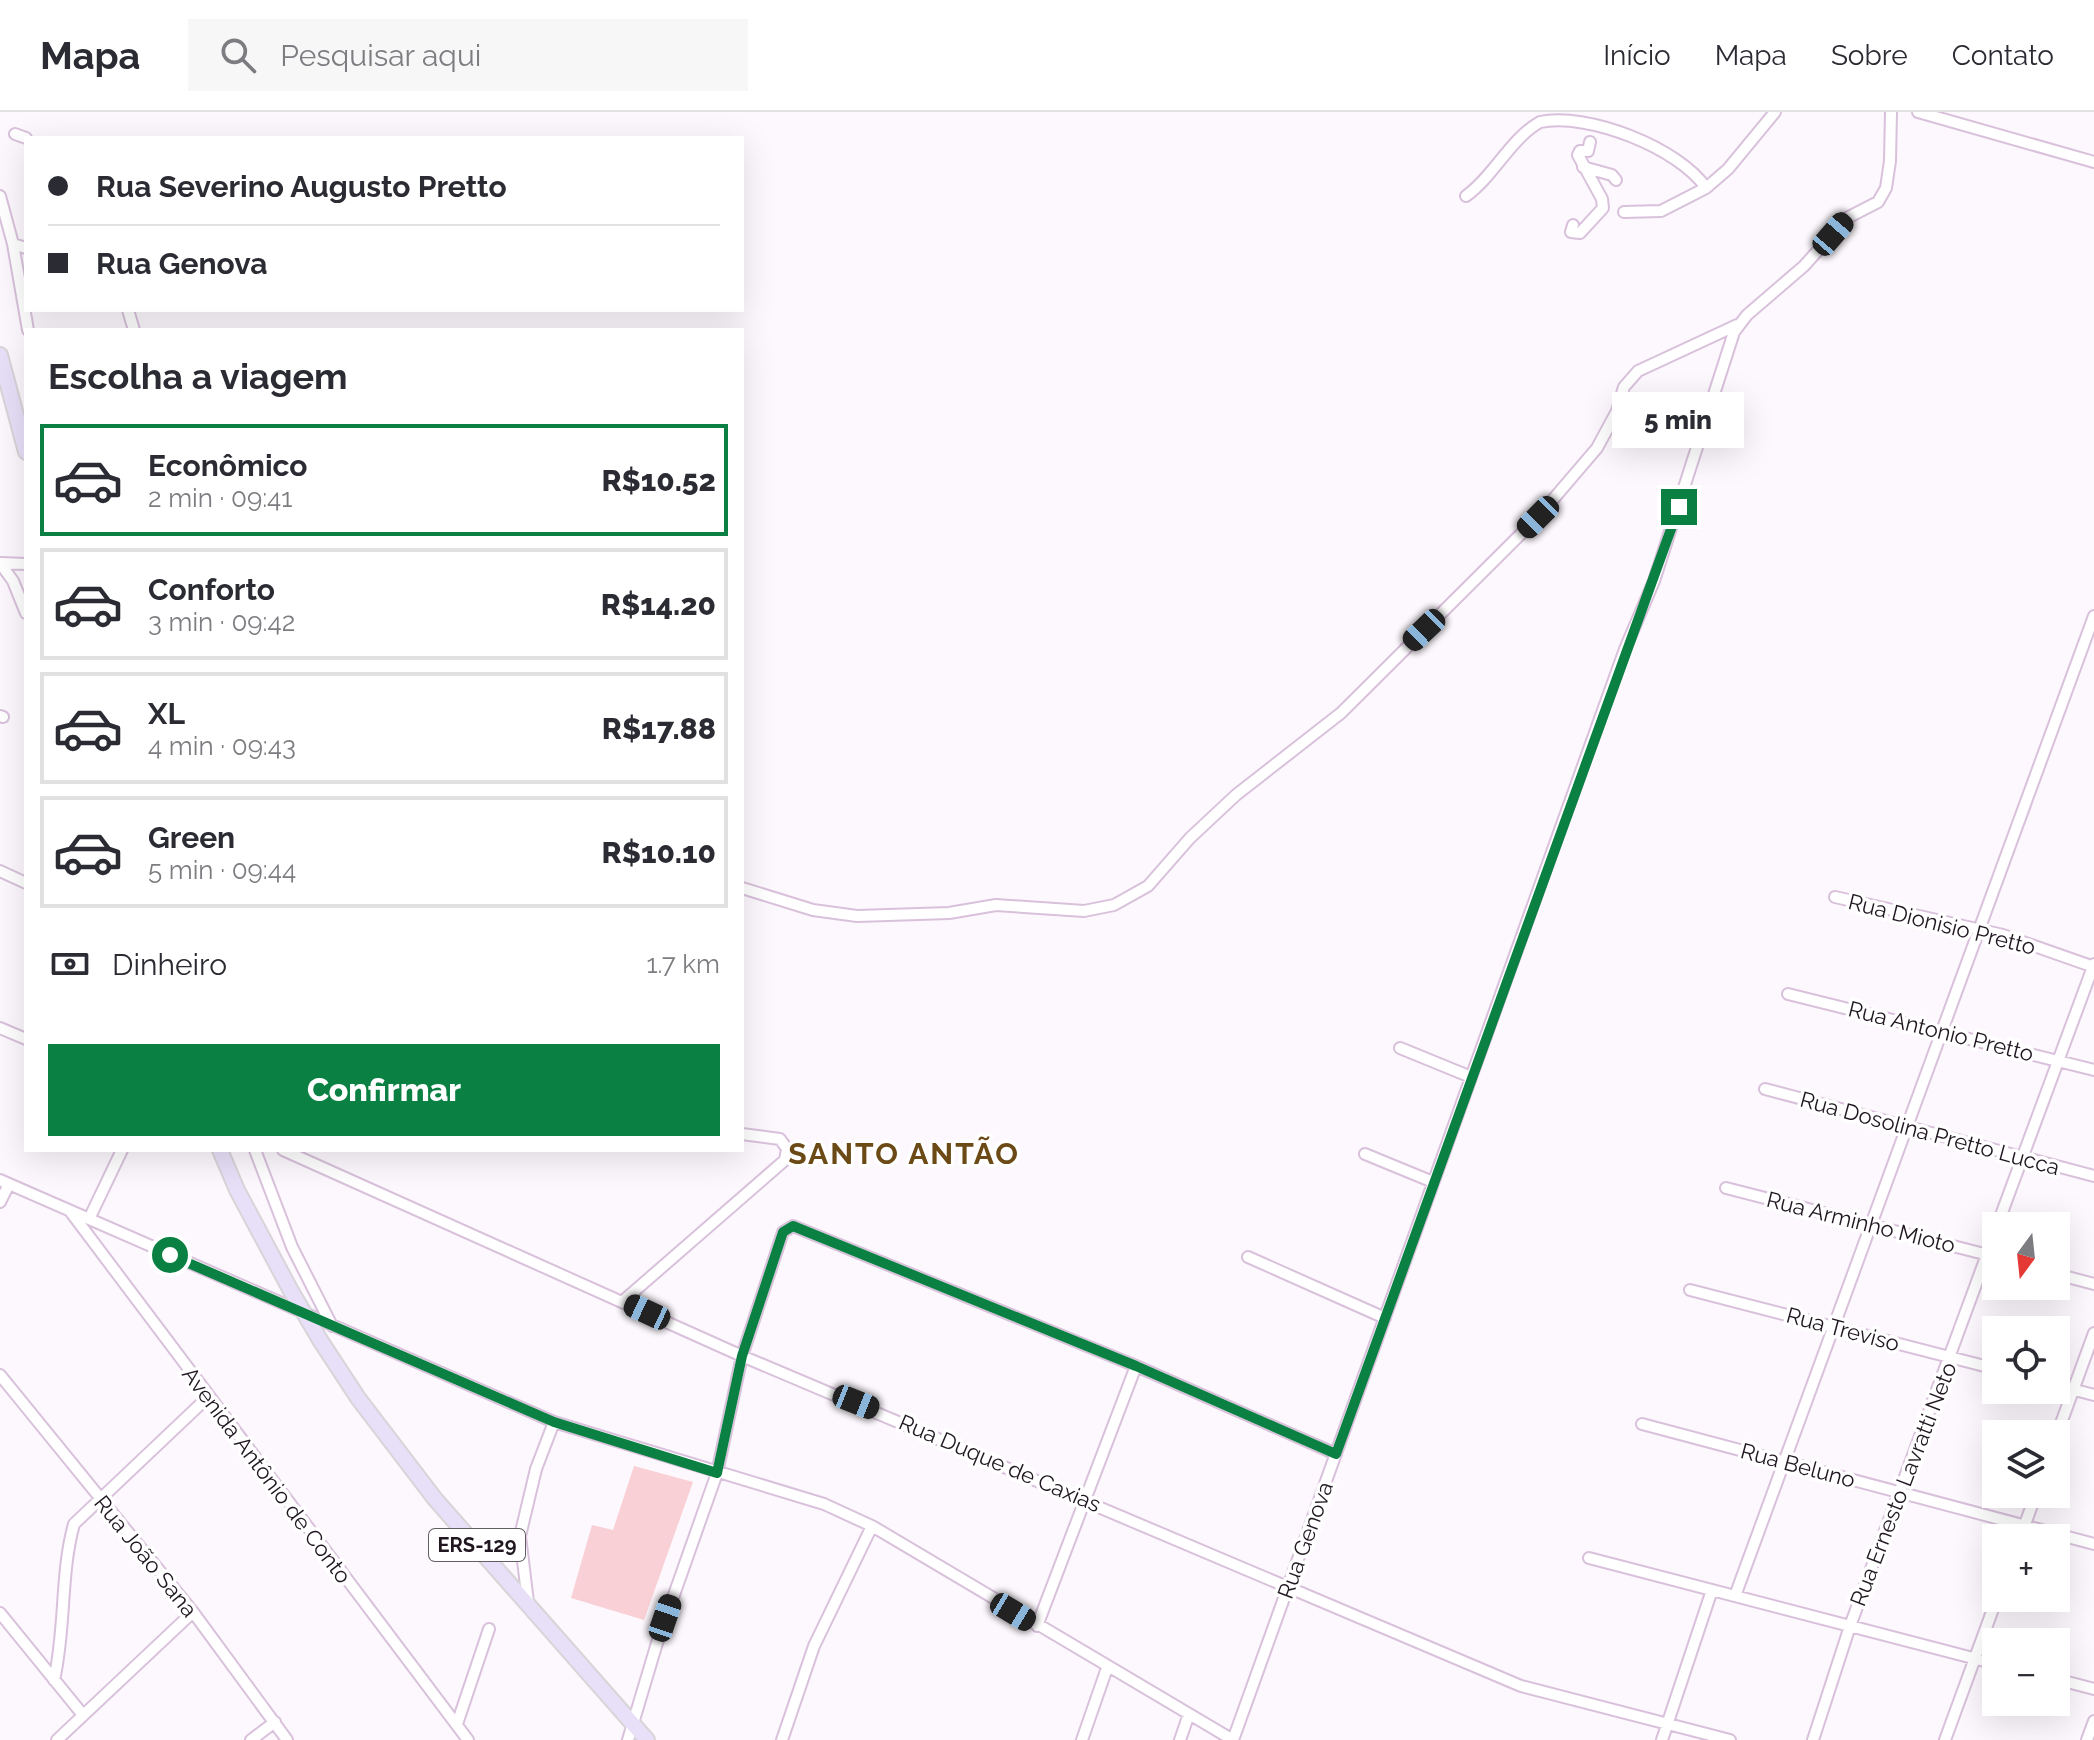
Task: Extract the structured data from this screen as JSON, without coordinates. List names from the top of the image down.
{
  "streets": {
    "main road": ["ERS-129"],
    "street": [
      "Rua Dionisio Pretto",
      "Rua Antonio Pretto",
      "Rua Dosolina Pretto Lucca",
      "Rua Arminho Mioto",
      "Rua Treviso",
      "Rua Duque de Caxias",
      "Rua Beluno",
      "Avenida Antônio de Conto",
      "Rua Ernesto Lavratti Neto",
      "Rua Genova",
      "Rua João Sana"
    ]
  },
  "crossings": [
    ["Rua Dionisio Pretto", "Rua Ernesto Lavratti Neto"],
    ["Rua Antonio Pretto", "Rua Ernesto Lavratti Neto"],
    ["Rua Dosolina Pretto Lucca", "Rua Ernesto Lavratti Neto"],
    ["Rua Treviso", "Rua Ernesto Lavratti Neto"],
    ["Rua Duque de Caxias", "Rua Genova"],
    ["Rua Beluno", "Rua Ernesto Lavratti Neto"]
  ],
  "districts": ["SANTO ANTÃO"],
  "north": "bottom",
  "page": {
    "header": "Mapa",
    "search": "Pesquisar aqui",
    "nav": [
      "Início",
      "Mapa",
      "Sobre",
      "Contato"
    ],
    "banner": ["Rua Severino Augusto Pretto", "Rua Genova"],
    "heading": "Escolha a viagem",
    "bubble": "5 min",
    "list": [
      {
        "name": "Econômico",
        "note": "2 min · 09:41",
        "value": "R$10.52"
      },
      {
        "name": "Conforto",
        "note": "3 min · 09:42",
        "value": "R$14.20"
      },
      {
        "name": "XL",
        "note": "4 min · 09:43",
        "value": "R$17.88"
      },
      {
        "name": "Green",
        "note": "5 min · 09:44",
        "value": "R$10.10"
      }
    ],
    "pay": ["Dinheiro", "1.7 km"],
    "buttons": "Confirmar",
    "map_buttons": ["+", "−"]
  }
}
